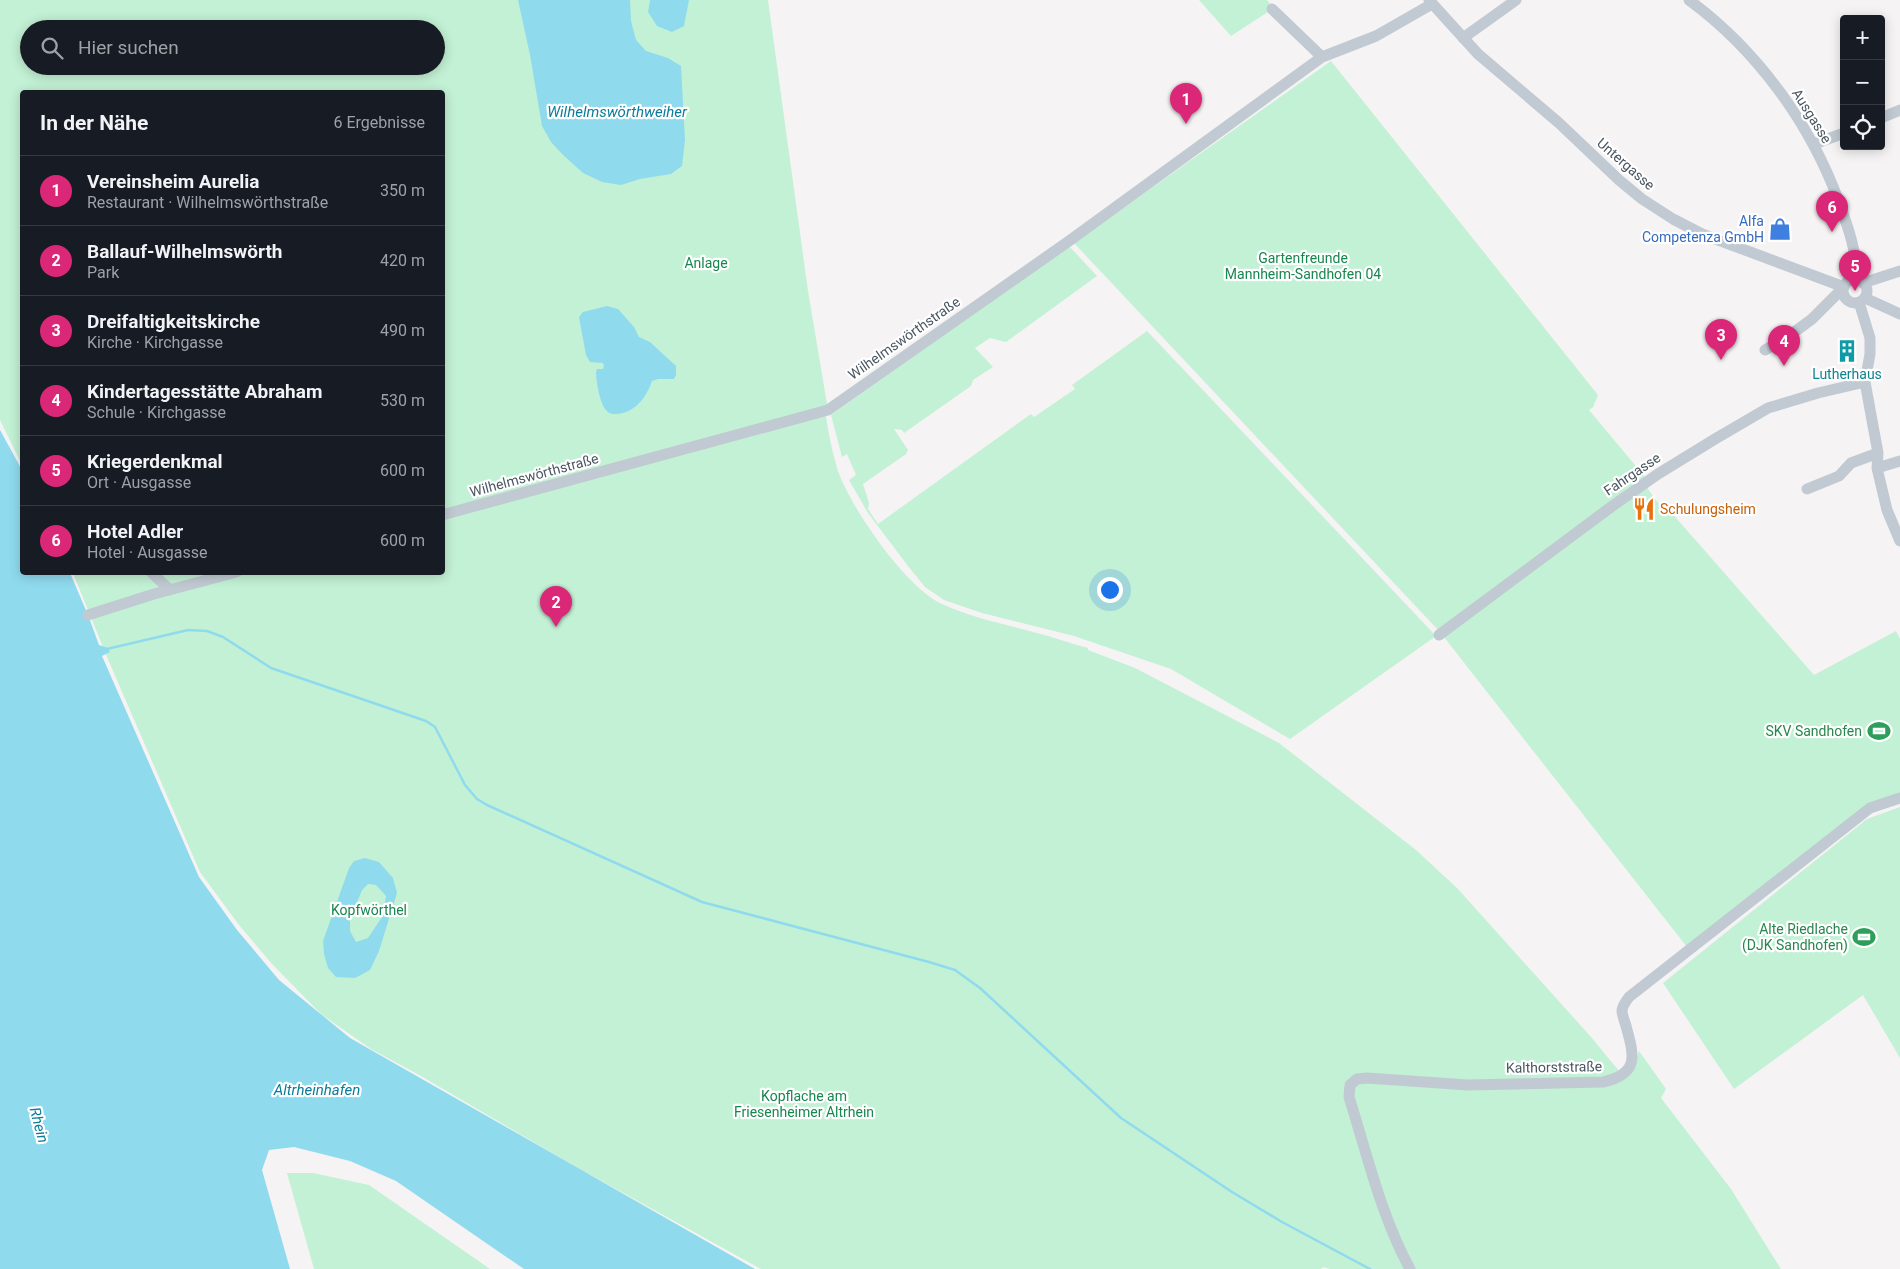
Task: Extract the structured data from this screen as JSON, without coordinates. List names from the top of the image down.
{
  "streets": {
    "street": [
      "Ausgasse",
      "Untergasse",
      "Wilhelmswörthstraße",
      "Fahrgasse",
      "Kalthorststraße"
    ]
  },
  "crossings": [
    ["Ausgasse", "Untergasse"],
    ["Untergasse", "Wilhelmswörthstraße"]
  ],
  "water": ["Wilhelmswörthweiher", "Altrheinhafen", "Rhein"],
  "parks": [
    "Gartenfreunde Mannheim-Sandhofen 04",
    "Anlage",
    "Kopfwörthel",
    "Kopflache am Friesenheimer Altrhein"
  ],
  "places": {
    "shop": ["Alfa Competenza GmbH"],
    "building": ["Lutherhaus"],
    "restaurant": ["Schulungsheim"],
    "sports": ["SKV Sandhofen", "Alte Riedlache (DJK Sandhofen)"]
  },
  "page": {
    "map_buttons": ["+", "−"],
    "search": "Hier suchen",
    "pins": [
      "1",
      "6",
      "5",
      "3",
      "4",
      "2"
    ],
    "heading": ["In der Nähe", "6 Ergebnisse"],
    "list": [
      {
        "mark": "1",
        "name": "Vereinsheim Aurelia",
        "note": "Restaurant · Wilhelmswörthstraße",
        "value": "350 m"
      },
      {
        "mark": "2",
        "name": "Ballauf-Wilhelmswörth",
        "note": "Park",
        "value": "420 m"
      },
      {
        "mark": "3",
        "name": "Dreifaltigkeitskirche",
        "note": "Kirche · Kirchgasse",
        "value": "490 m"
      },
      {
        "mark": "4",
        "name": "Kindertagesstätte Abraham",
        "note": "Schule · Kirchgasse",
        "value": "530 m"
      },
      {
        "mark": "5",
        "name": "Kriegerdenkmal",
        "note": "Ort · Ausgasse",
        "value": "600 m"
      },
      {
        "mark": "6",
        "name": "Hotel Adler",
        "note": "Hotel · Ausgasse",
        "value": "600 m"
      }
    ]
  }
}
